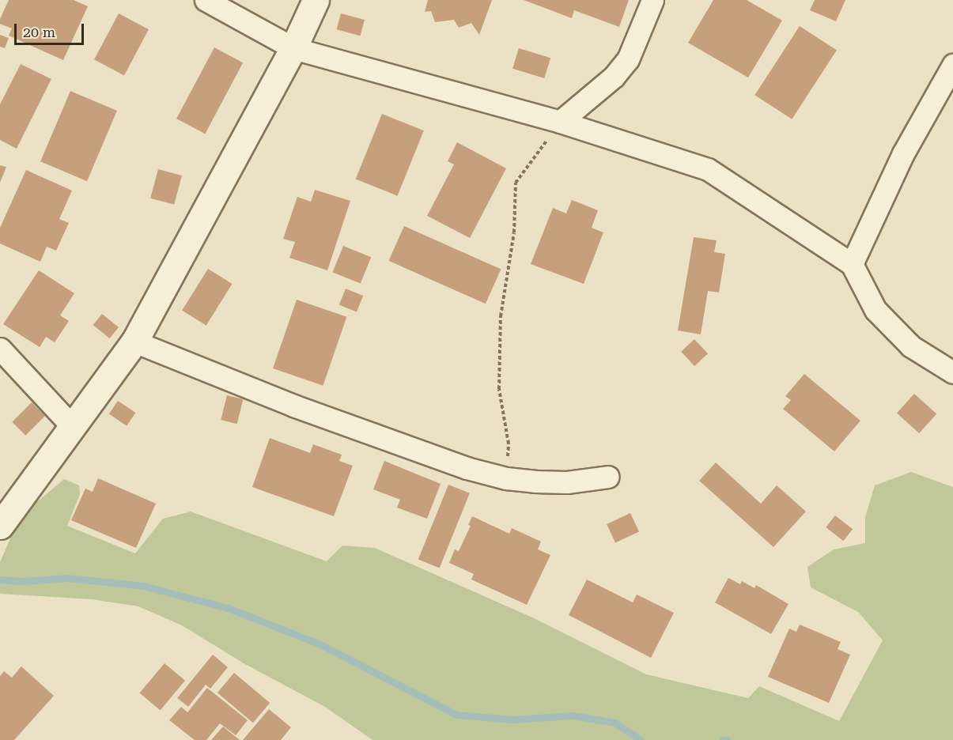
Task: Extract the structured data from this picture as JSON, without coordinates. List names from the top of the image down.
{
  "scale_bar": "20 m"
}
